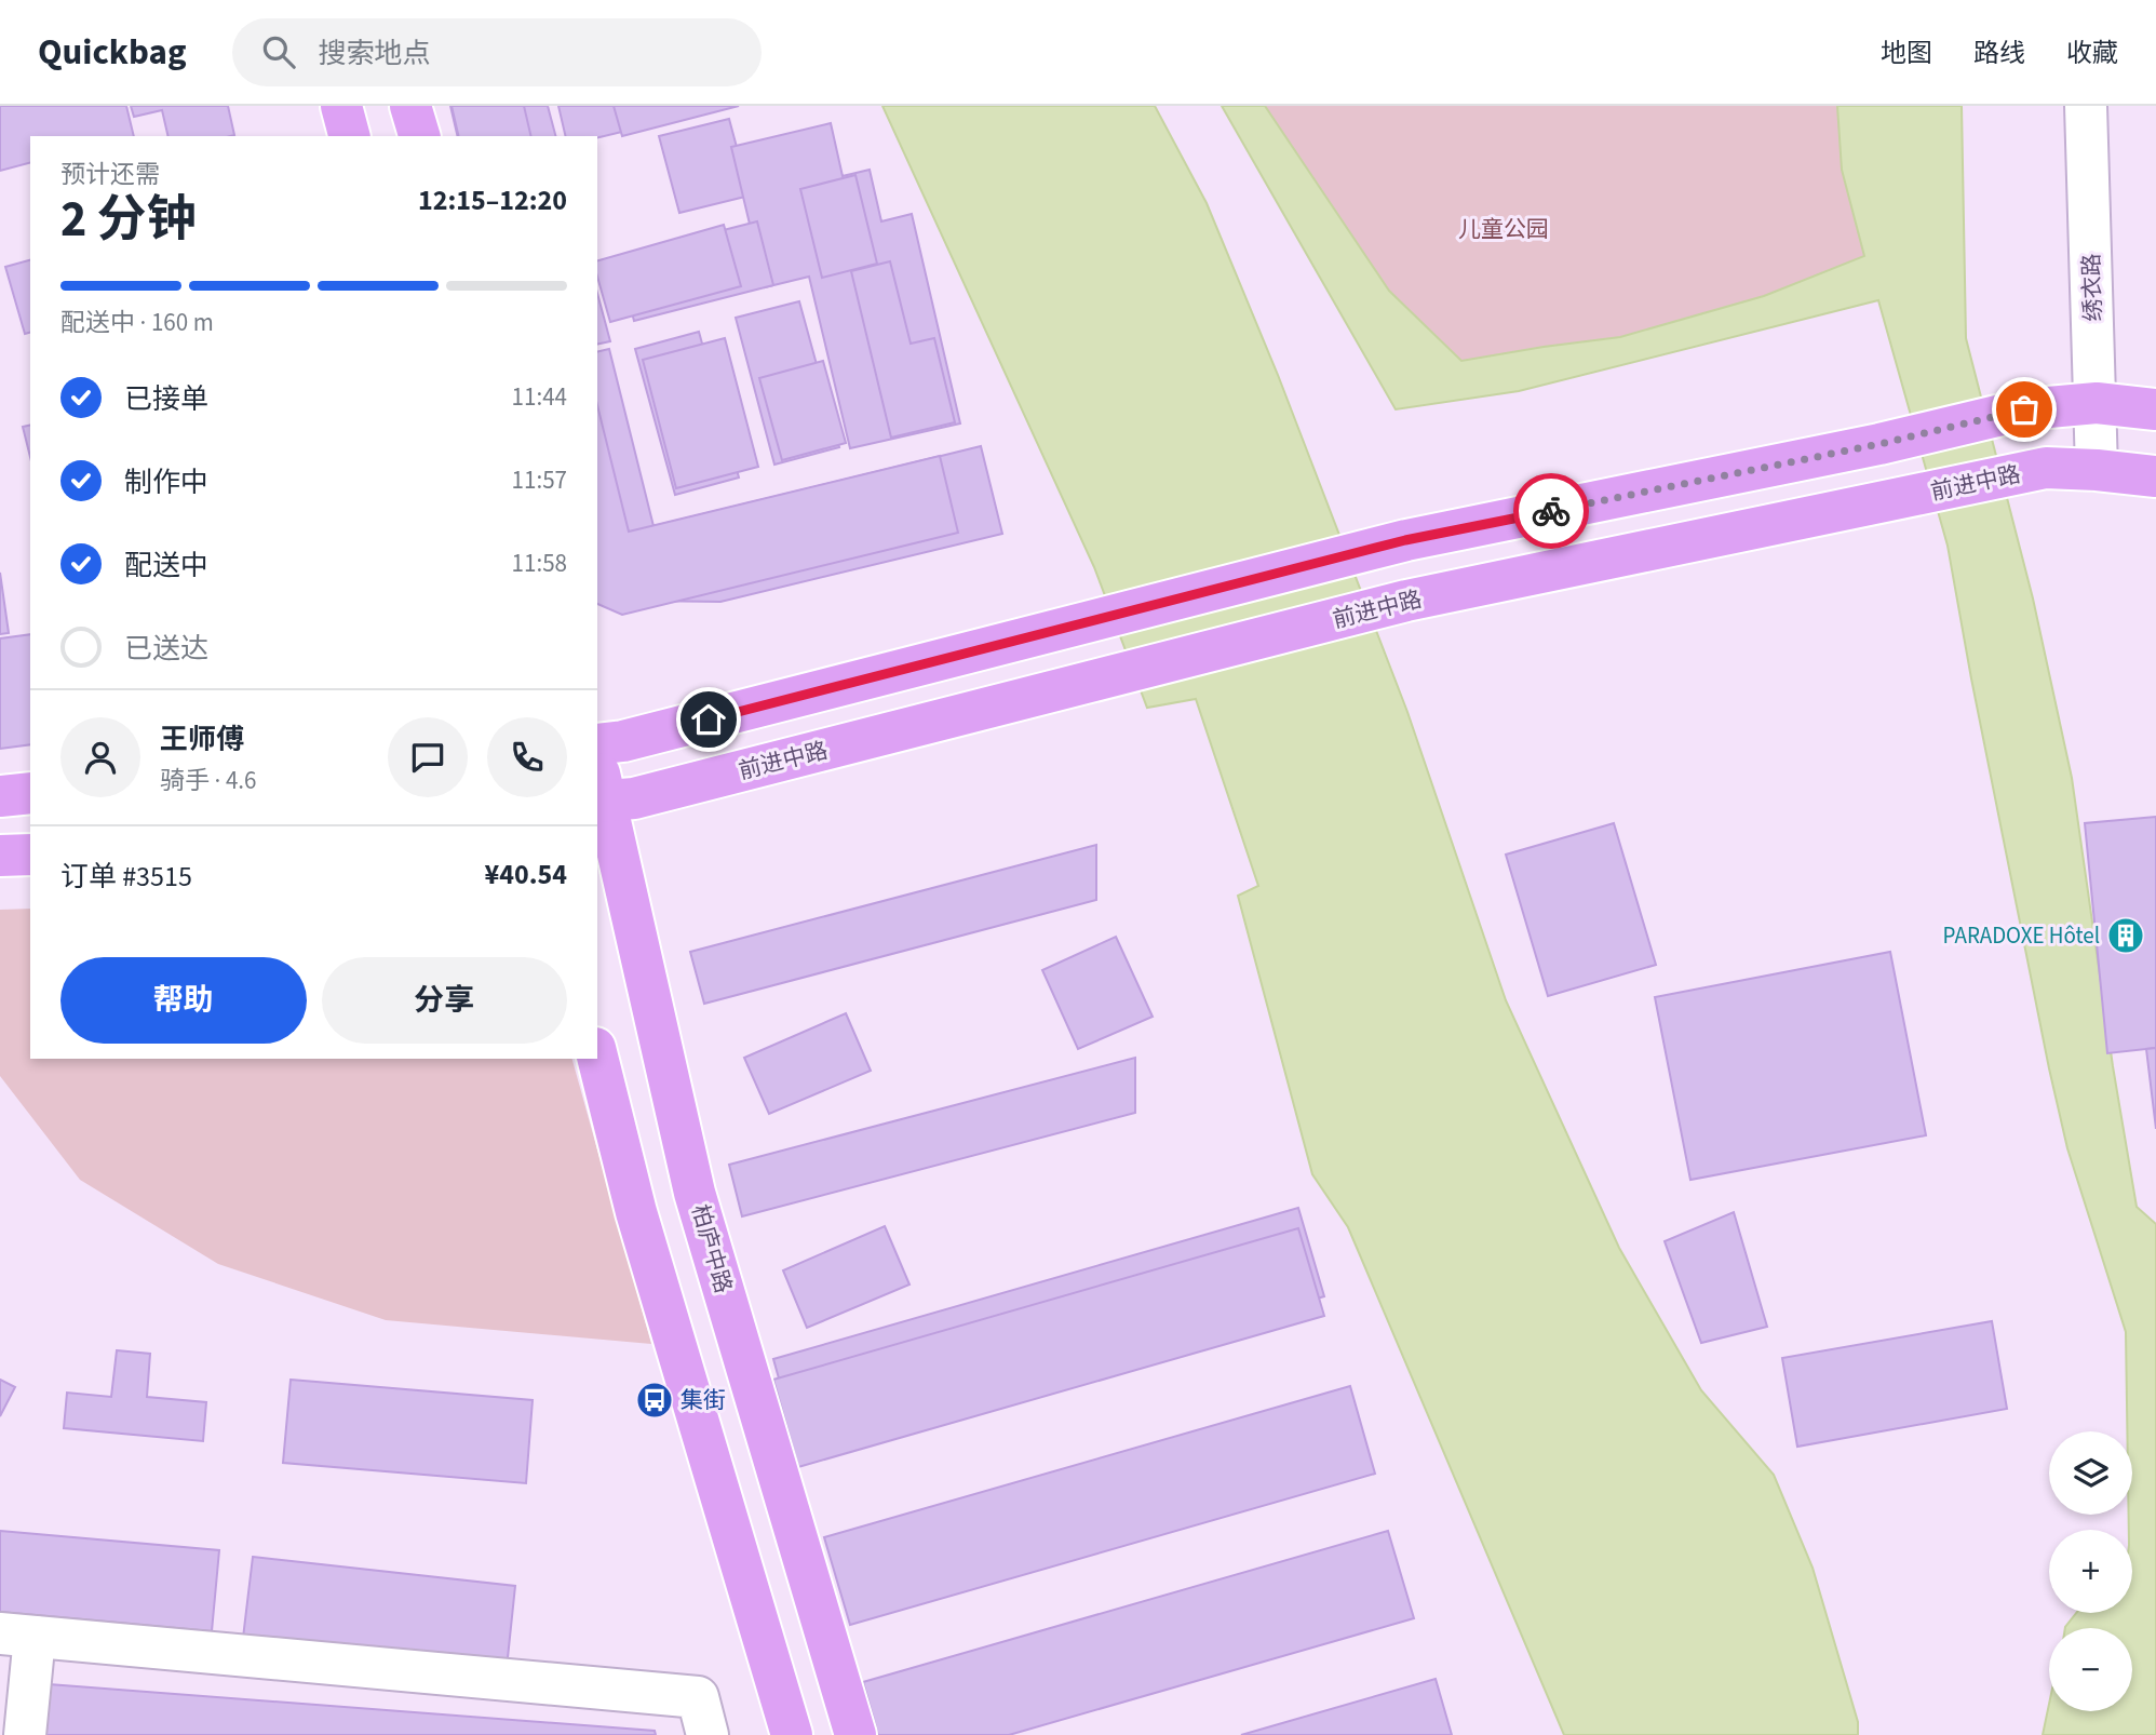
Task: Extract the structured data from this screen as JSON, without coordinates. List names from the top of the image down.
{
  "streets": {
    "main road": ["前进中路", "柏庐中路"],
    "street": ["绣衣路"]
  },
  "crossings": [
    ["绣衣路", "前进中路"],
    ["前进中路", "柏庐中路"]
  ],
  "parks": ["儿童公园"],
  "places": {
    "building": ["PARADOXE Hôtel"],
    "bus stop": ["集街"]
  },
  "page": {
    "header": "Quickbag",
    "search": "搜索地点",
    "nav": ["地图", "路线", "收藏"],
    "heading": ["2 分钟", "预计还需", "12:15–12:20"],
    "panel": [
      "王师傅",
      "骑手 · 4.6",
      "订单 #3515",
      "¥40.54"
    ],
    "bar": "配送中 · 160 m",
    "list": [
      ["已接单", "11:44"],
      ["制作中", "11:57"],
      ["配送中", "11:58"],
      "已送达"
    ],
    "buttons": ["帮助", "分享"],
    "map_buttons": ["+", "−"]
  }
}
